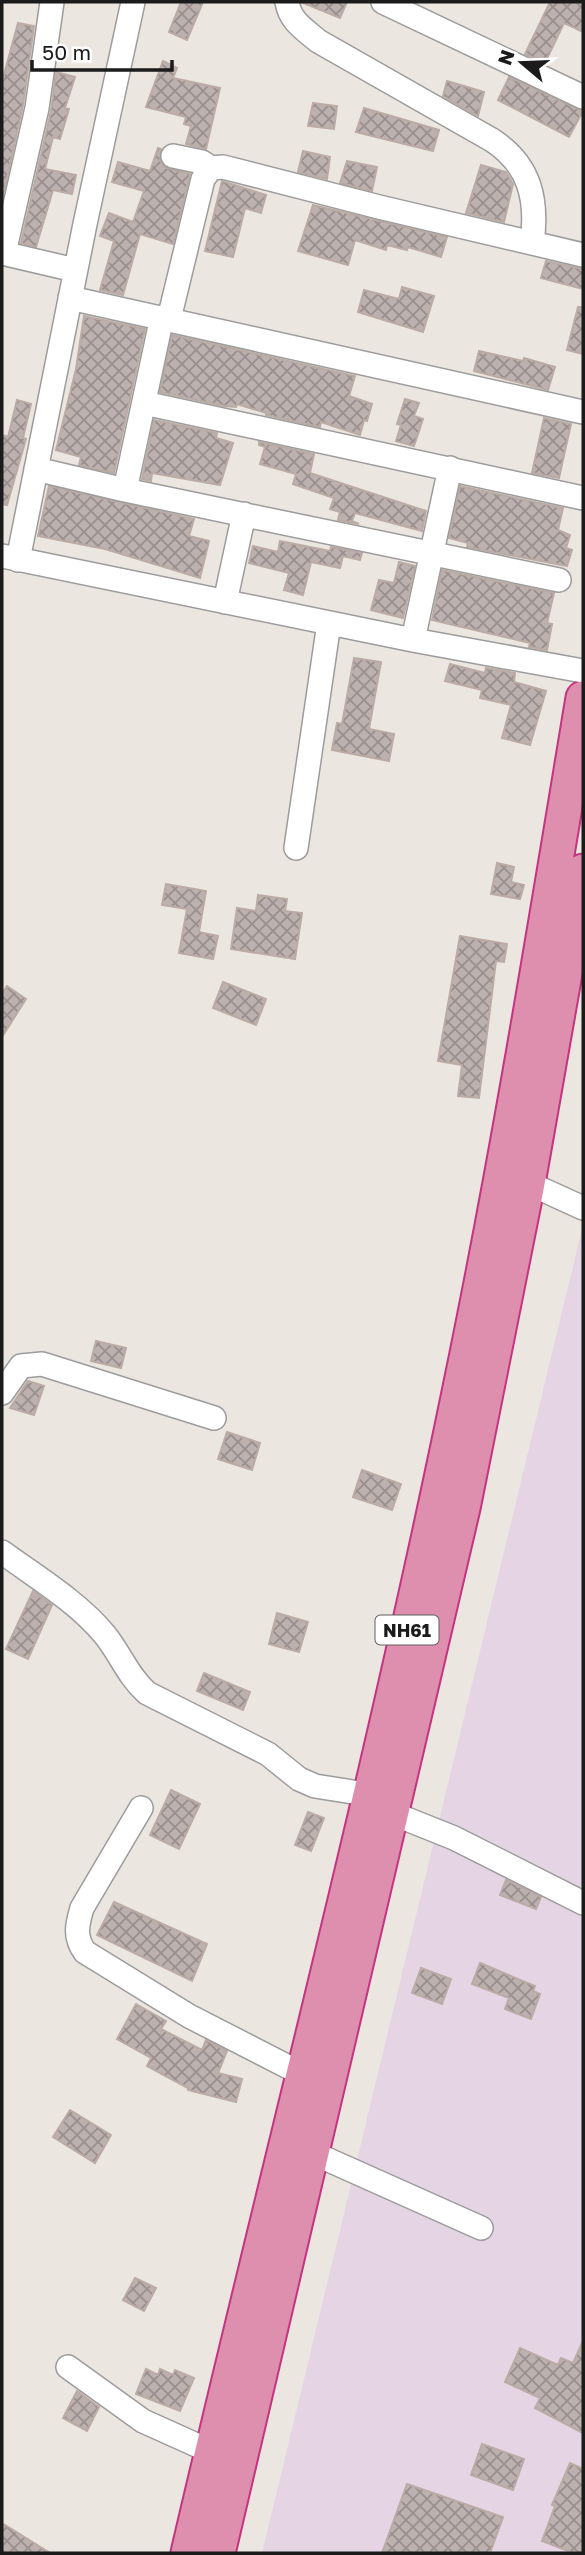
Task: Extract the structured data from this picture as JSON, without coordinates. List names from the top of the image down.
{
  "streets": {
    "highway": ["NH61"]
  },
  "scale_bar": "50 m",
  "north": "left"
}
